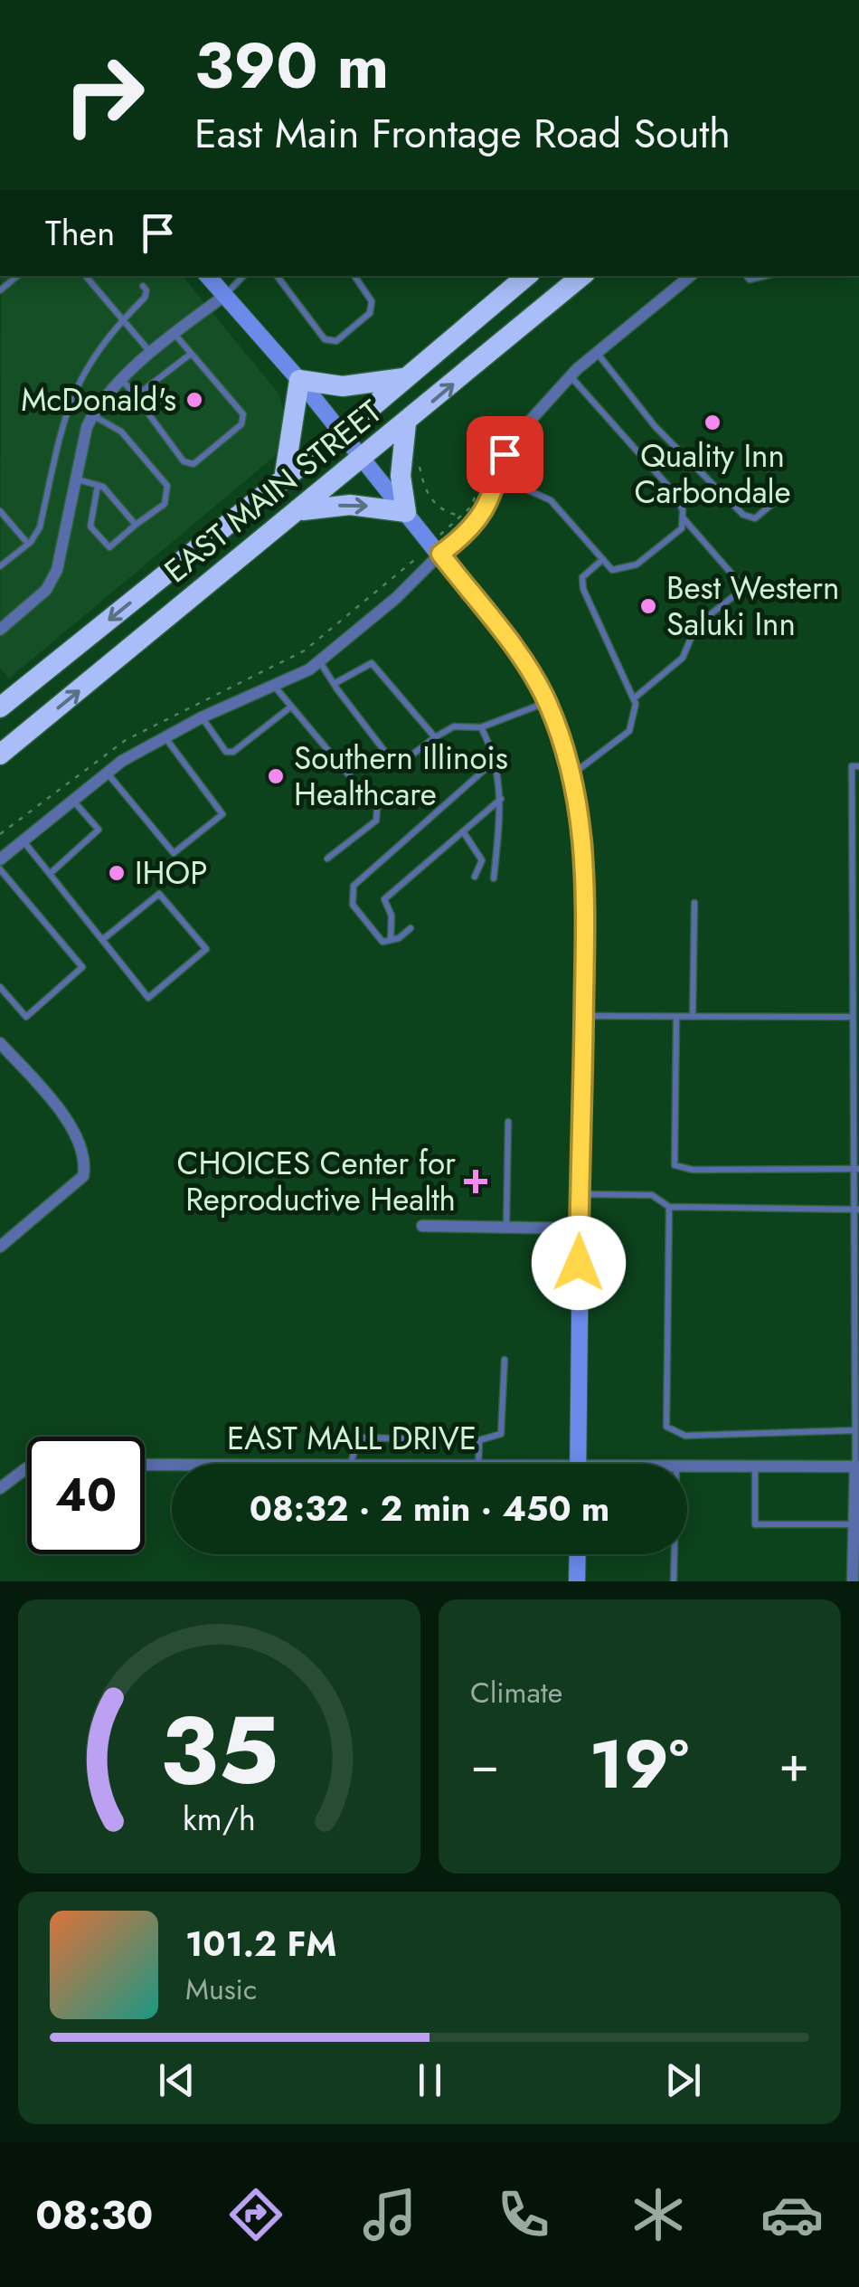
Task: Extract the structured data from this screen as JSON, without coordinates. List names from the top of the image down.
{
  "streets": {
    "highway": ["EAST MAIN STREET"],
    "street": ["EAST MALL DRIVE"]
  },
  "places": {
    "other": [
      "McDonald's",
      "Quality Inn Carbondale",
      "Best Western Saluki Inn",
      "Southern Illinois Healthcare",
      "IHOP"
    ],
    "health": ["CHOICES Center for Reproductive Health"]
  },
  "page": {
    "turn": ["390 m", "East Main Frontage Road South"],
    "then": "Then",
    "limit": "40",
    "trip": "08:32 · 2 min · 450 m",
    "tile": "Climate",
    "heat": ["−", "19°", "+"],
    "song": ["101.2 FM", "Music"],
    "tabs": "08:30",
    "gauge": ["35", "km/h"]
  }
}
